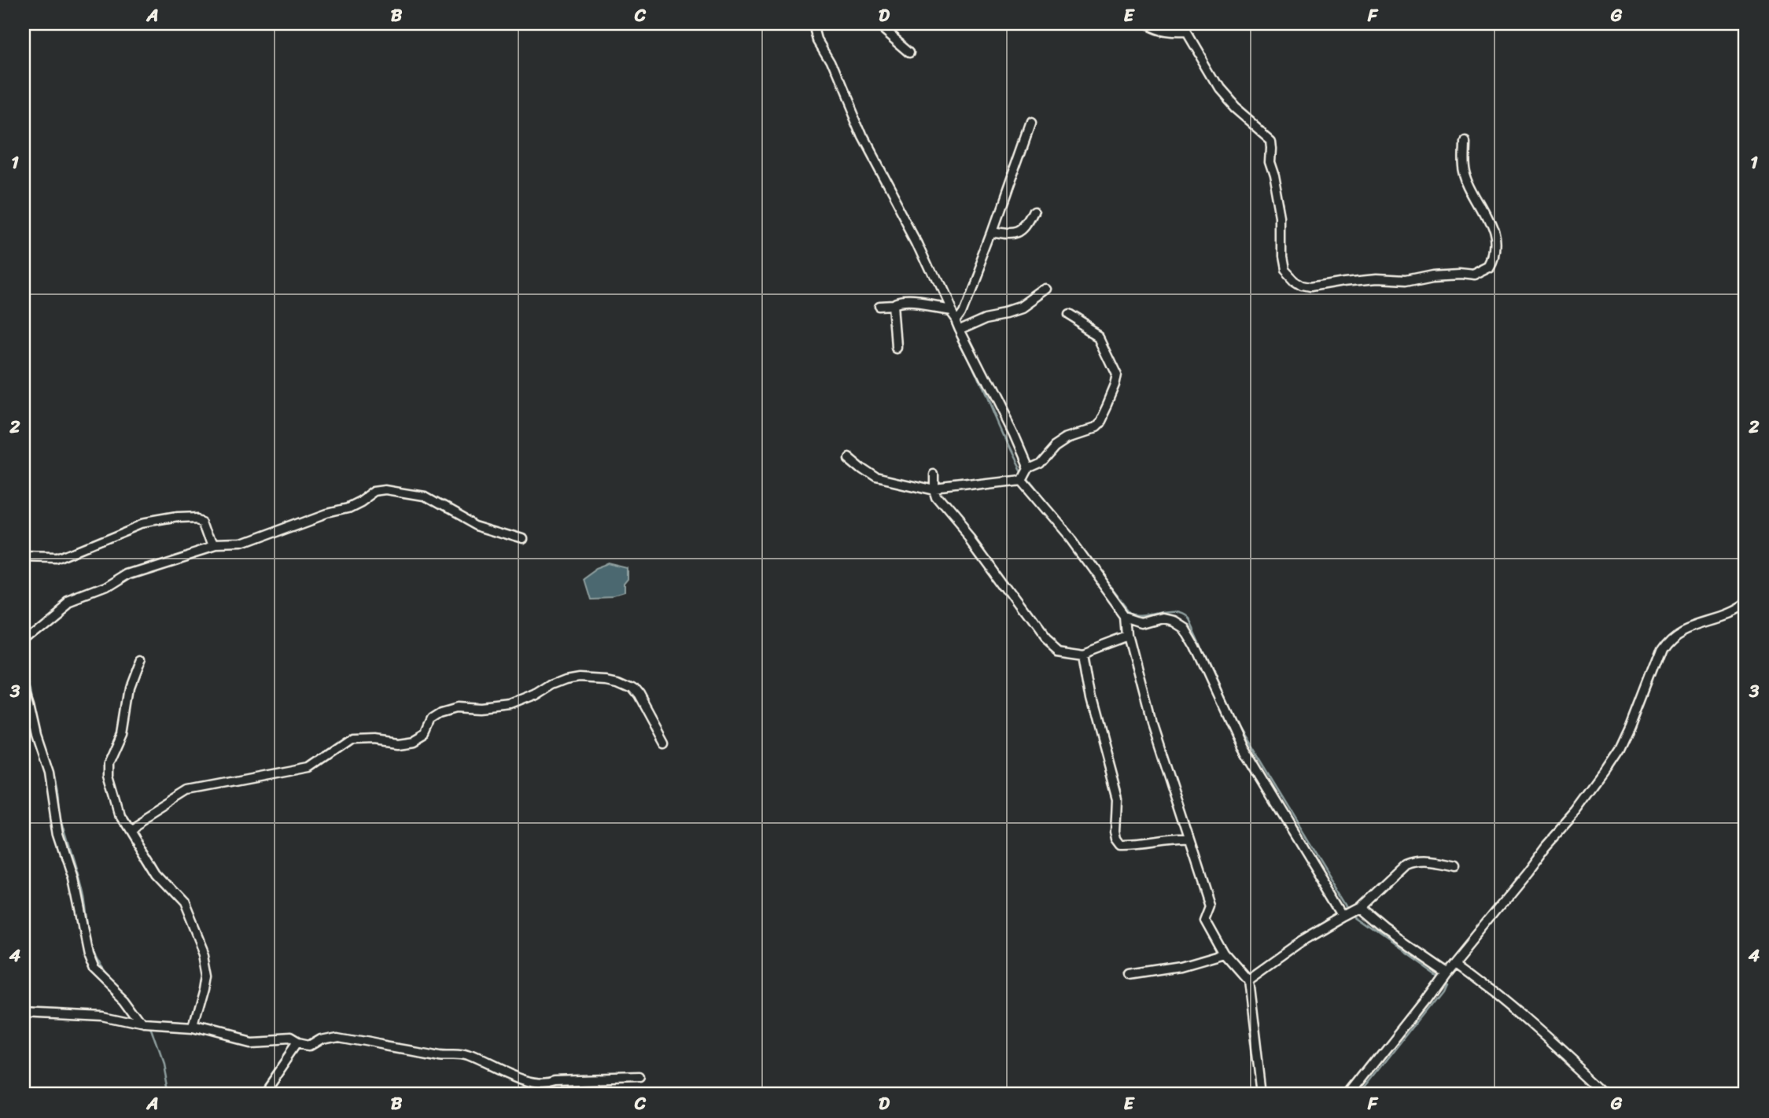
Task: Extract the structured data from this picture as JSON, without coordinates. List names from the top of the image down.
{
  "grid": {
    "columns": [
      "A",
      "B",
      "C",
      "D",
      "E",
      "F",
      "G"
    ],
    "rows": [
      "1",
      "2",
      "3",
      "4"
    ]
  }
}
